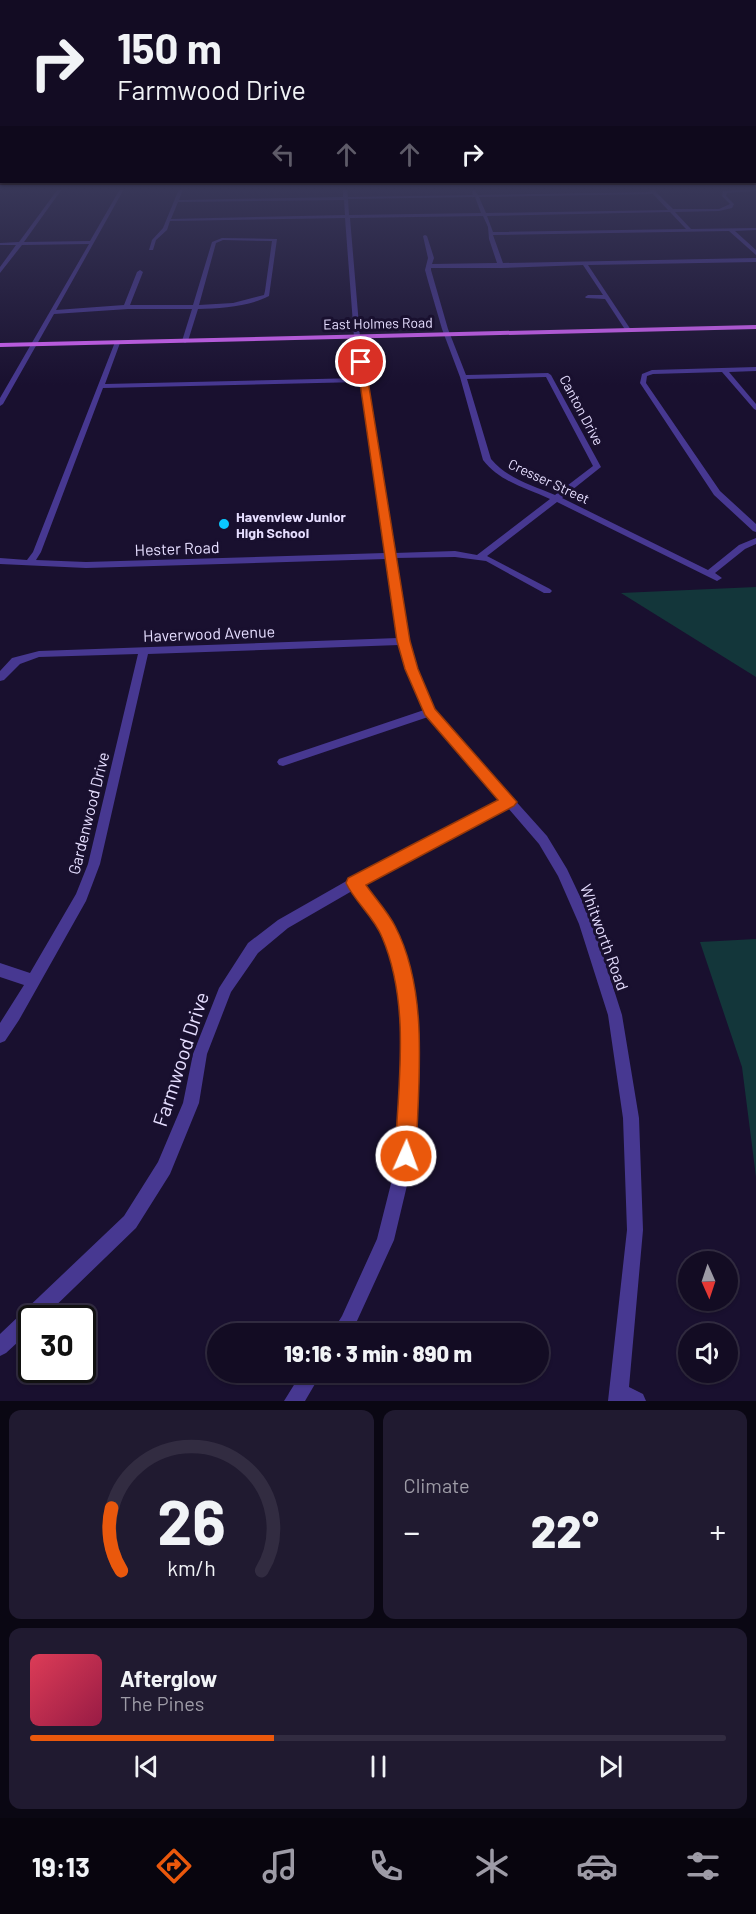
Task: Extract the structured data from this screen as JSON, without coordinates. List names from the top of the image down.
{
  "streets": {
    "main road": ["East Holmes Road"],
    "street": [
      "Canton Drive",
      "Cresser Street",
      "Hester Road",
      "Haverwood Avenue",
      "Gardenwood Drive",
      "Whitworth Road",
      "Farmwood Drive"
    ]
  },
  "crossings": [
    ["East Holmes Road", "Cresser Street"],
    ["East Holmes Road", "Whitworth Road"],
    ["Canton Drive", "Cresser Street"],
    ["Canton Drive", "Hester Road"],
    ["Hester Road", "Whitworth Road"],
    ["Haverwood Avenue", "Gardenwood Drive"],
    ["Haverwood Avenue", "Whitworth Road"],
    ["Whitworth Road", "Farmwood Drive"]
  ],
  "places": ["Havenview Junior High School"],
  "north": "bottom",
  "page": {
    "turn": ["150 m", "Farmwood Drive"],
    "limit": "30",
    "trip": "19:16 · 3 min · 890 m",
    "tile": "Climate",
    "heat": ["−", "22°", "+"],
    "song": ["Afterglow", "The Pines"],
    "tabs": "19:13",
    "gauge": ["26", "km/h"]
  }
}
